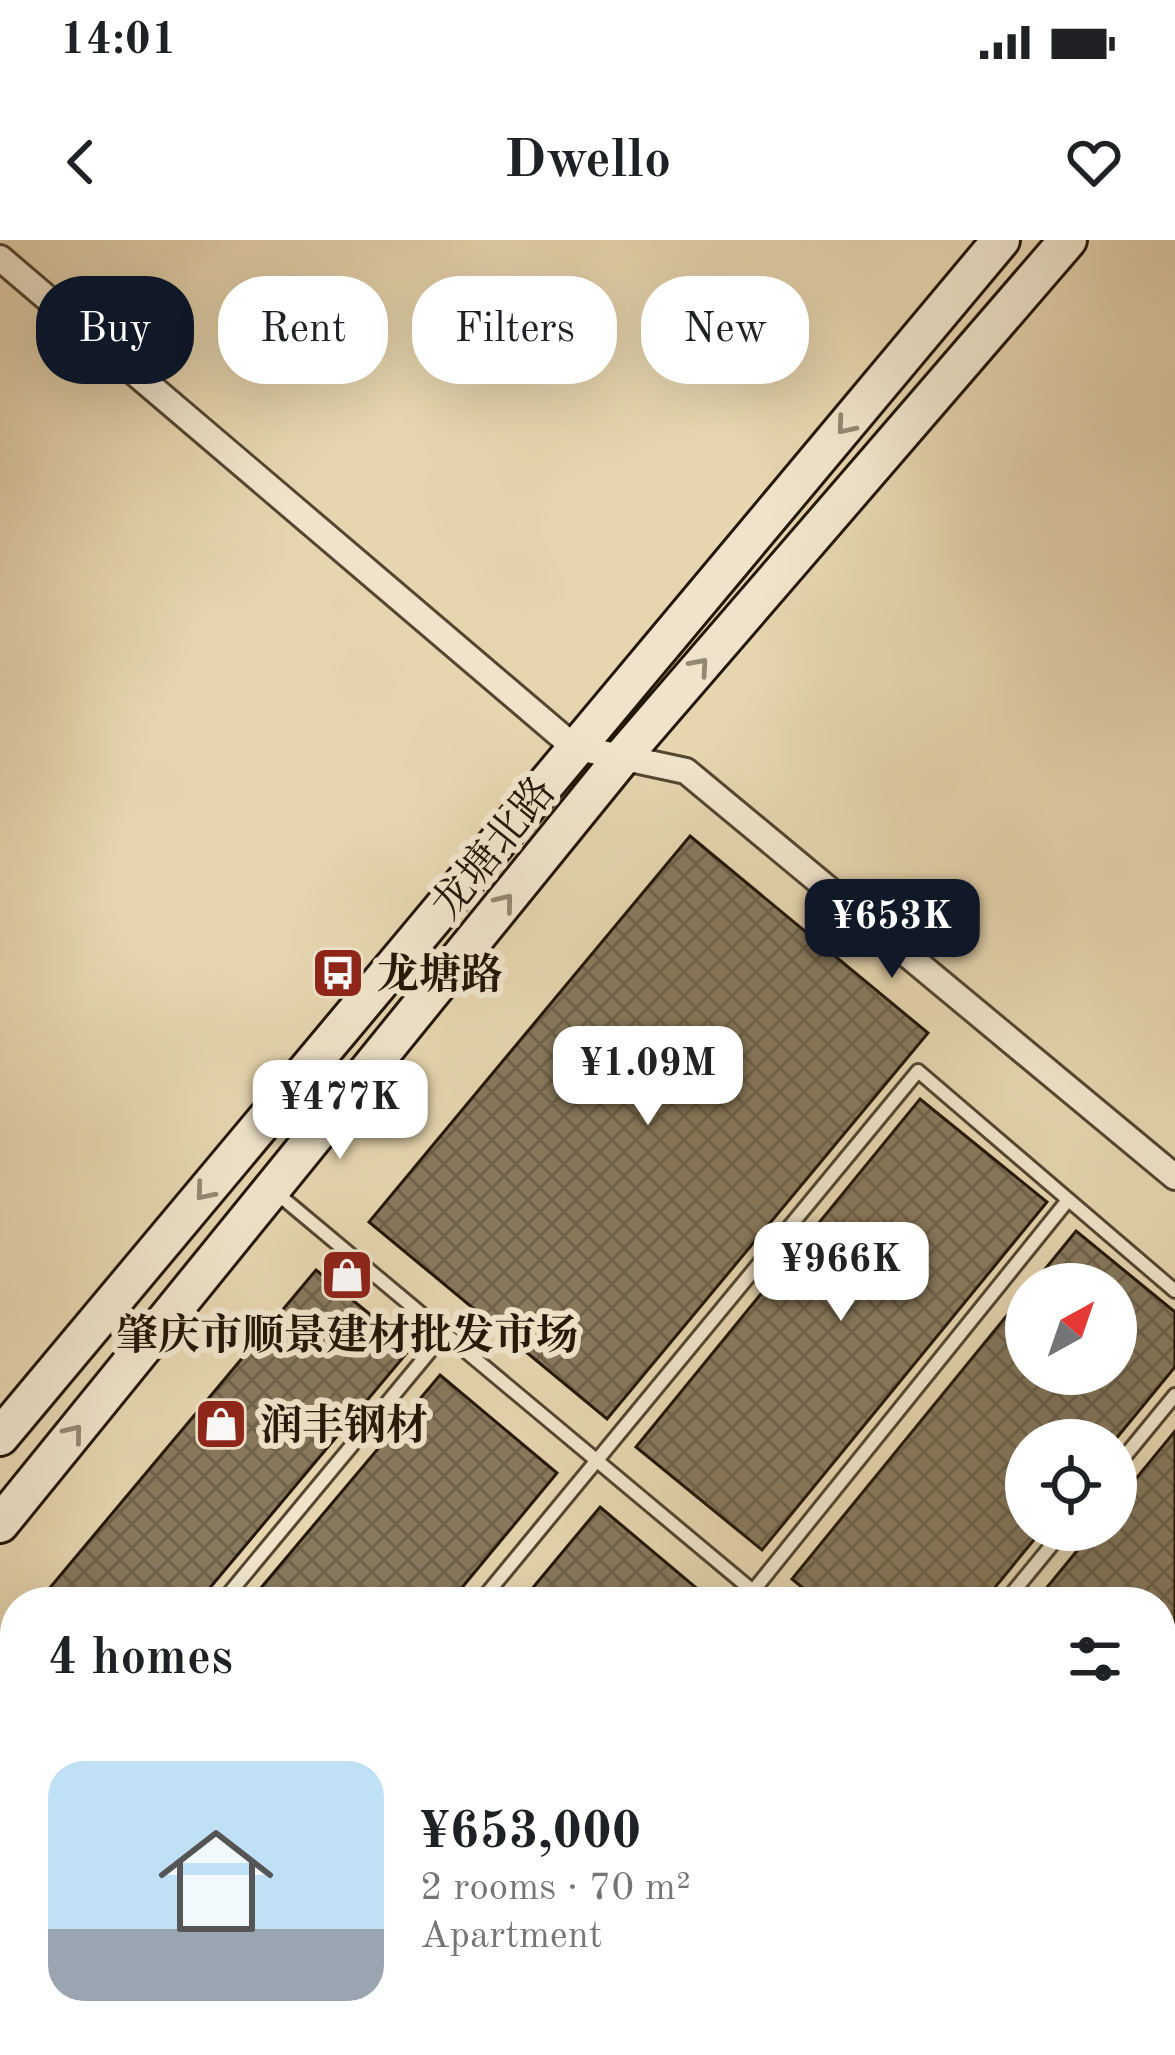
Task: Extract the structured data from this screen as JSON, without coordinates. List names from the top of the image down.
{
  "streets": {
    "main road": ["龙塘北路"]
  },
  "places": {
    "bus stop": ["龙塘路"],
    "shop": ["肇庆市顺景建材批发市场", "润丰钢材"]
  },
  "north": "top right",
  "page": {
    "status": "14:01",
    "header": "Dwello",
    "chip": [
      "Buy",
      "Rent",
      "Filters",
      "New"
    ],
    "price": [
      "¥653K",
      "¥1.09M",
      "¥477K",
      "¥966K"
    ],
    "heading": "4 homes",
    "list": [
      {
        "name": "¥653,000",
        "note": "2 rooms · 70 m² · Apartment"
      }
    ]
  }
}
